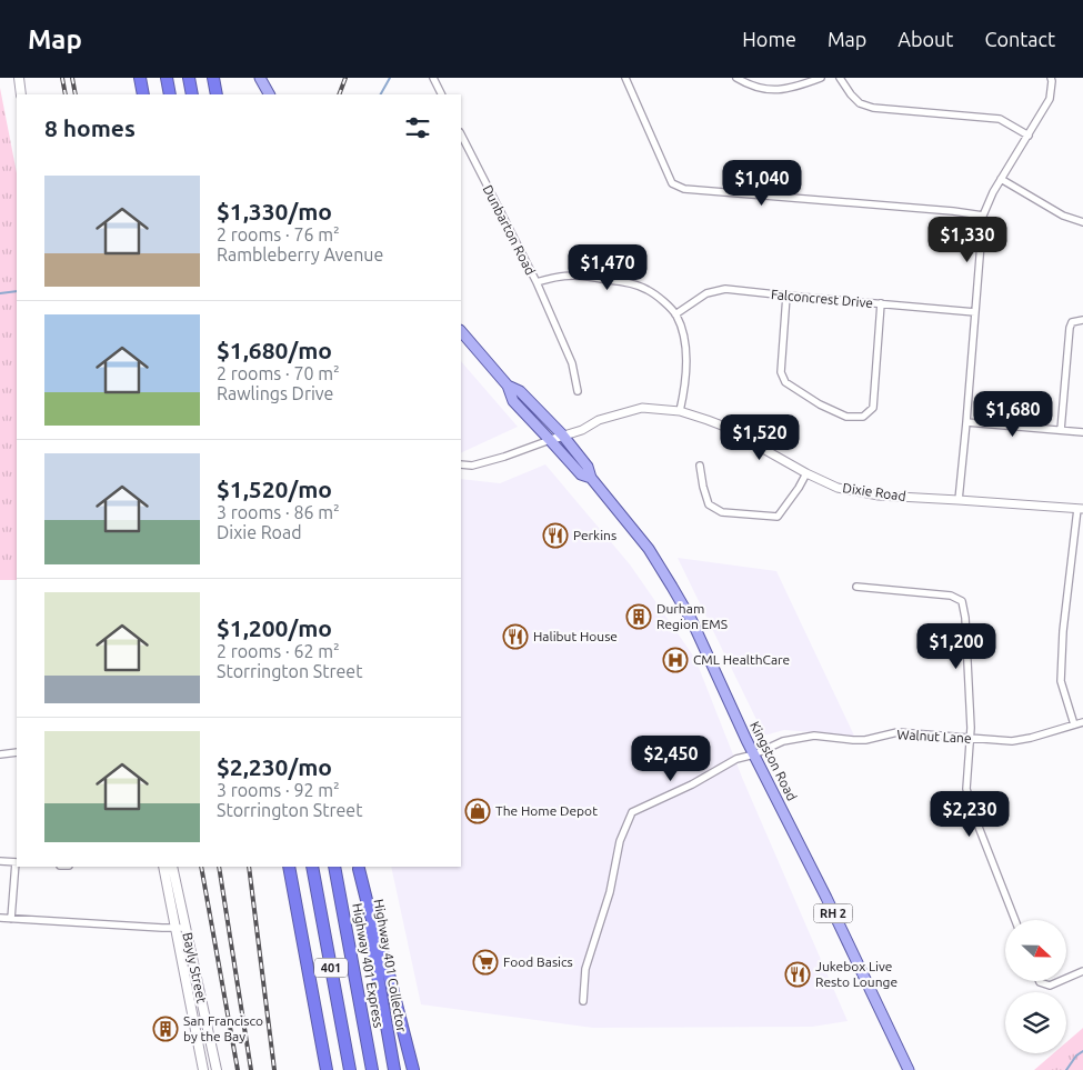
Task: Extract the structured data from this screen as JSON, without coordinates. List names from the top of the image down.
{
  "streets": {
    "highway": ["Highway 401 Express", "Highway 401 Collector", "401"],
    "main road": ["Kingston Road", "RH 2", "Bayly Street"],
    "street": [
      "Dunbarton Road",
      "Falconcrest Drive",
      "Dixie Road",
      "Walnut Lane"
    ]
  },
  "crossings": [
    ["Dunbarton Road", "Falconcrest Drive"],
    ["Dunbarton Road", "Dixie Road"],
    ["Dixie Road", "Kingston Road"],
    ["Walnut Lane", "Kingston Road"]
  ],
  "places": {
    "restaurant": ["Perkins", "Halibut House", "Jukebox Live Resto Lounge"],
    "building": ["Durham Region EMS", "San Francisco by the Bay"],
    "hospital": ["CML HealthCare"],
    "shop": ["The Home Depot"],
    "supermarket": ["Food Basics"]
  },
  "north": "right",
  "page": {
    "header": "Map",
    "nav": [
      "Home",
      "Map",
      "About",
      "Contact"
    ],
    "heading": "8 homes",
    "price": [
      "$1,040",
      "$1,330",
      "$1,470",
      "$1,680",
      "$1,520",
      "$1,200",
      "$2,450",
      "$2,230"
    ],
    "list": [
      {
        "name": "$1,330/mo",
        "note": "2 rooms · 76 m² · Rambleberry Avenue"
      },
      {
        "name": "$1,680/mo",
        "note": "2 rooms · 70 m² · Rawlings Drive"
      },
      {
        "name": "$1,520/mo",
        "note": "3 rooms · 86 m² · Dixie Road"
      },
      {
        "name": "$1,200/mo",
        "note": "2 rooms · 62 m² · Storrington Street"
      },
      {
        "name": "$2,230/mo",
        "note": "3 rooms · 92 m² · Storrington Street"
      }
    ]
  }
}
